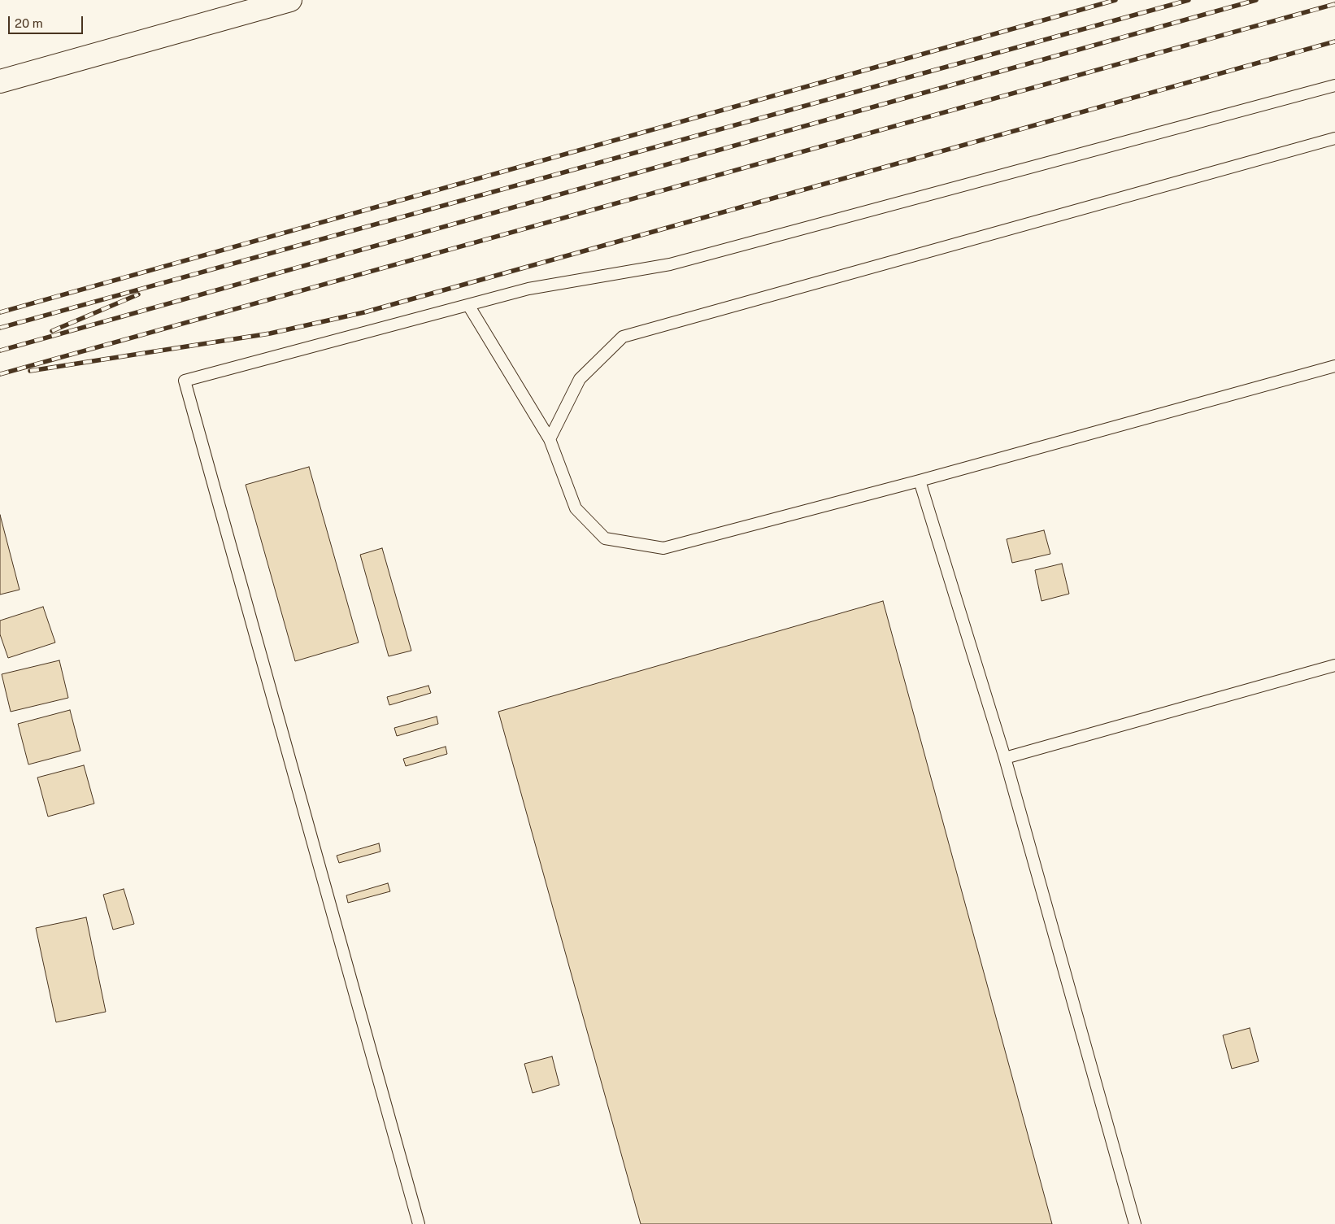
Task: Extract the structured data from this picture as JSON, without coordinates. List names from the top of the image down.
{
  "scale_bar": "20 m"
}
